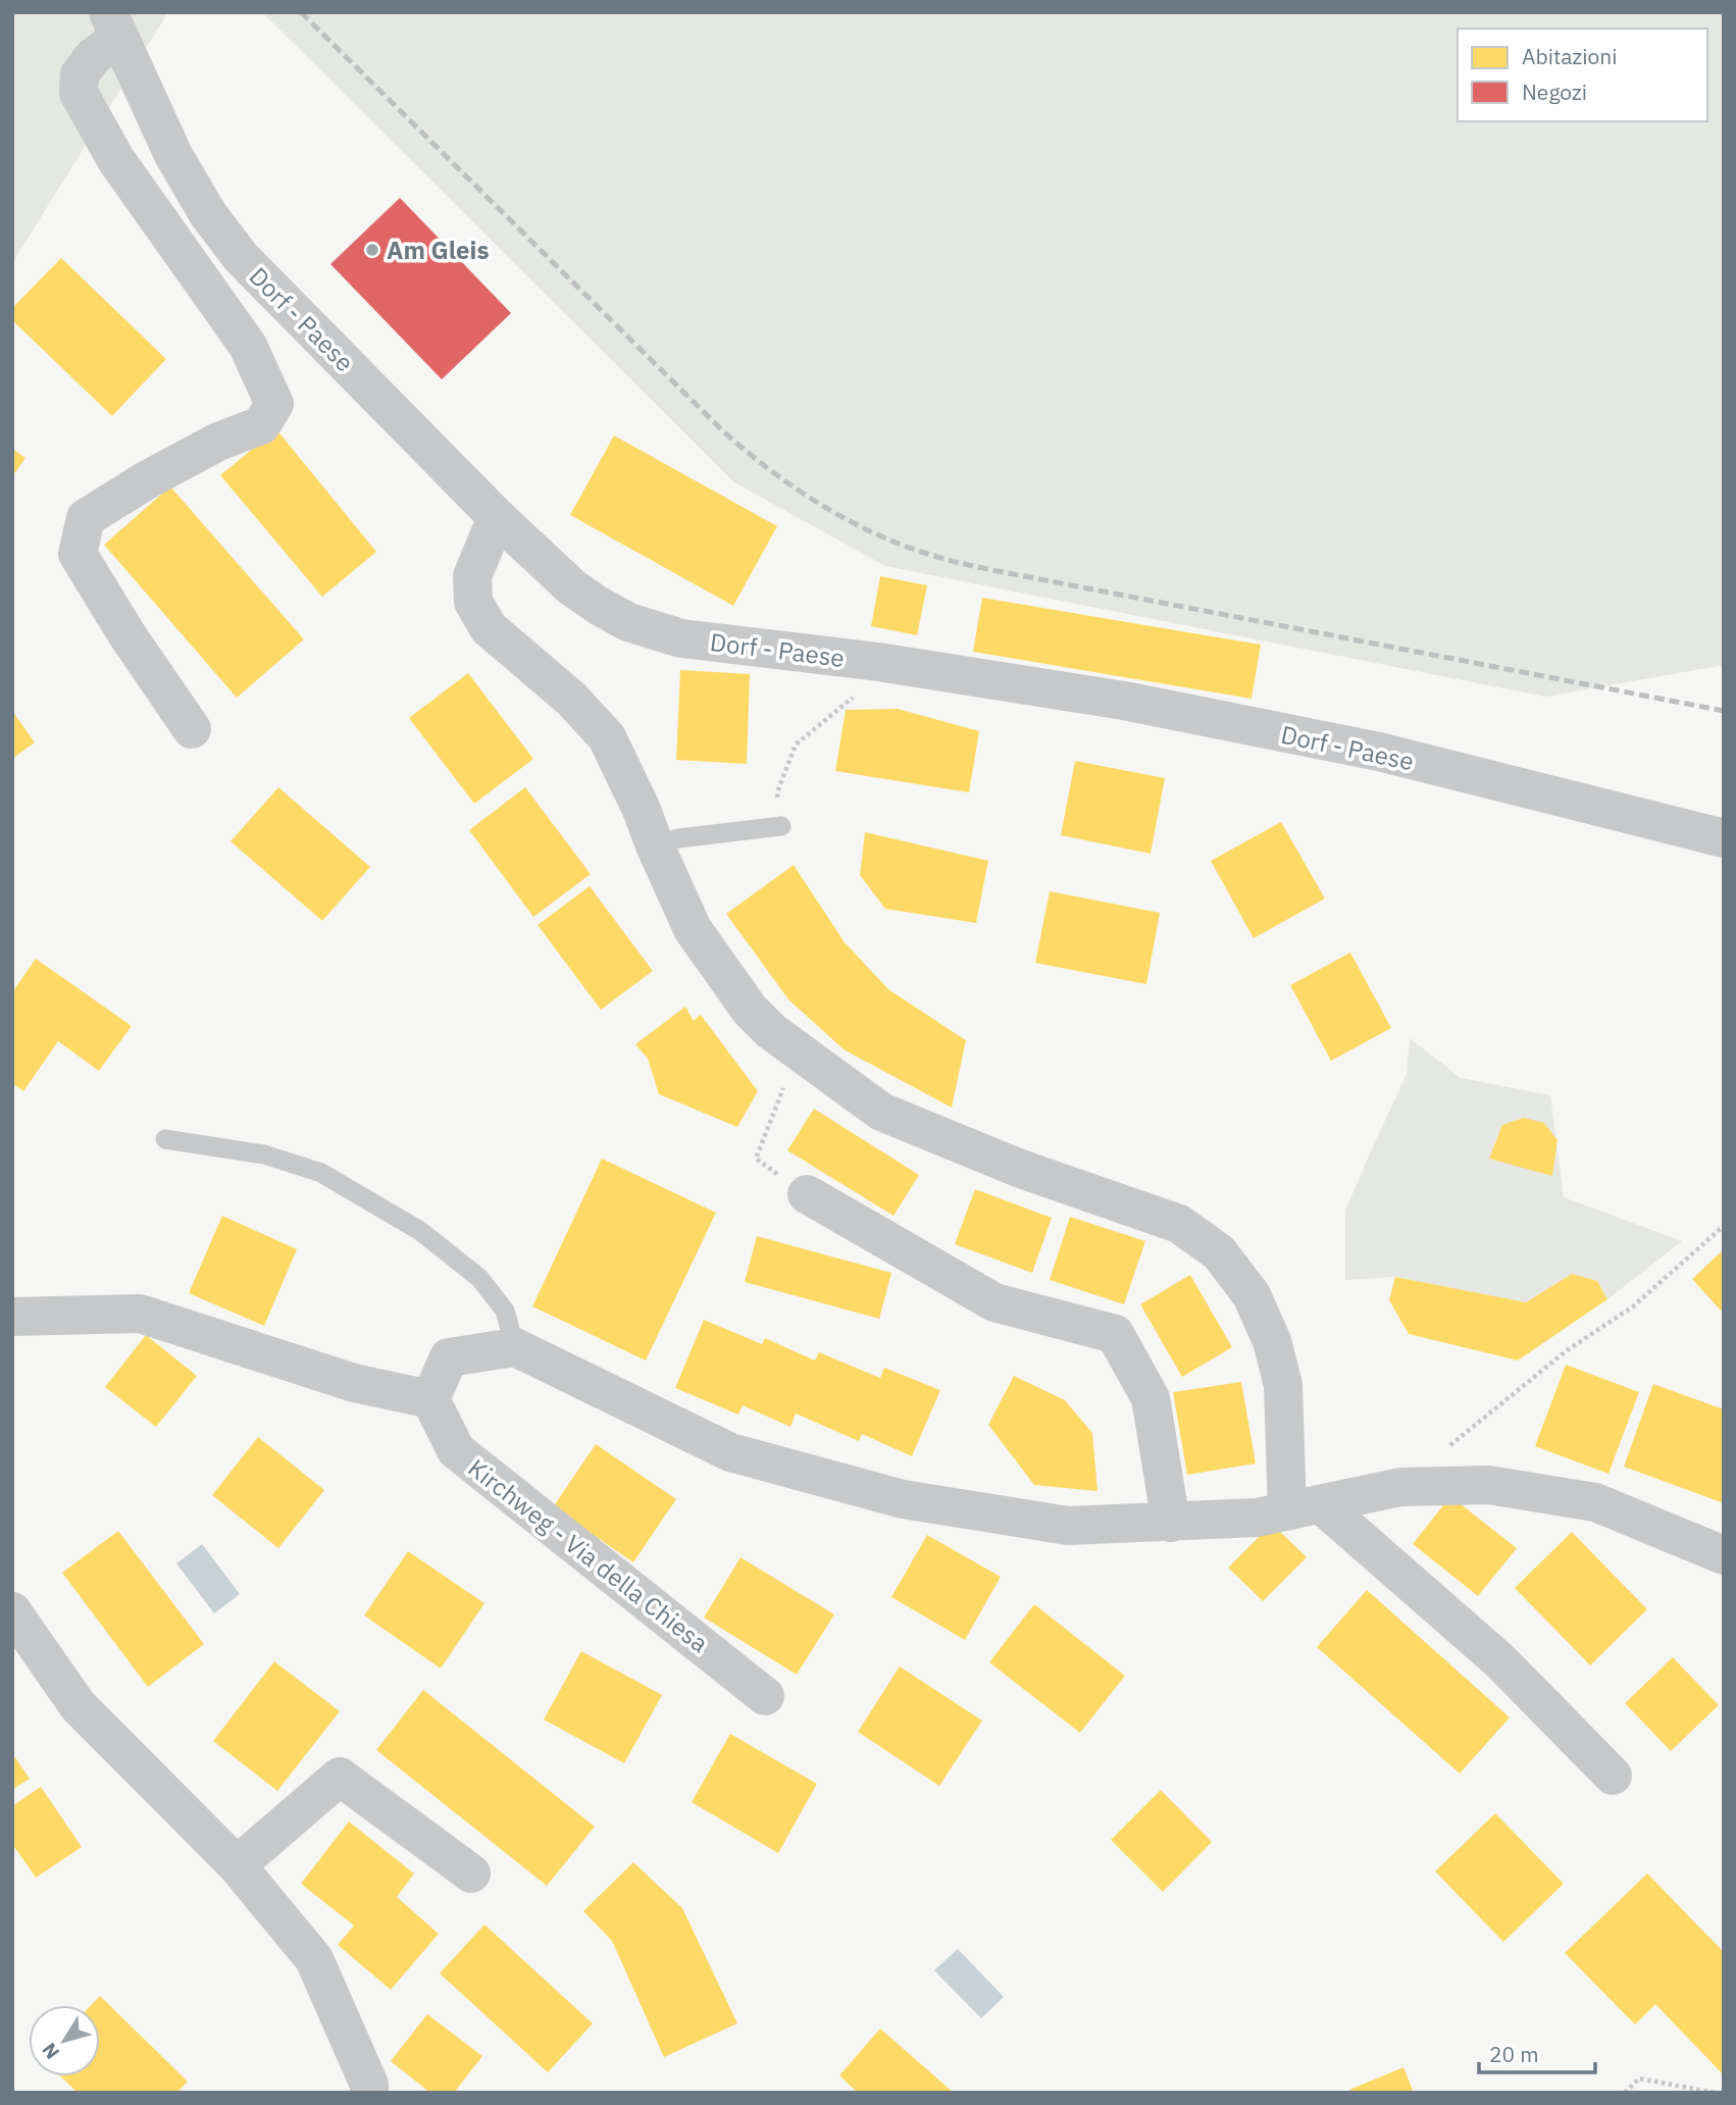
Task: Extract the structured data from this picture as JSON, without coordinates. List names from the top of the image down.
{
  "streets": {
    "street": ["Dorf - Paese", "Kirchweg - Via della Chiesa"]
  },
  "places": ["Am Gleis"],
  "legend": ["Abitazioni", "Negozi"],
  "scale_bar": "20 m",
  "north": "bottom left"
}
